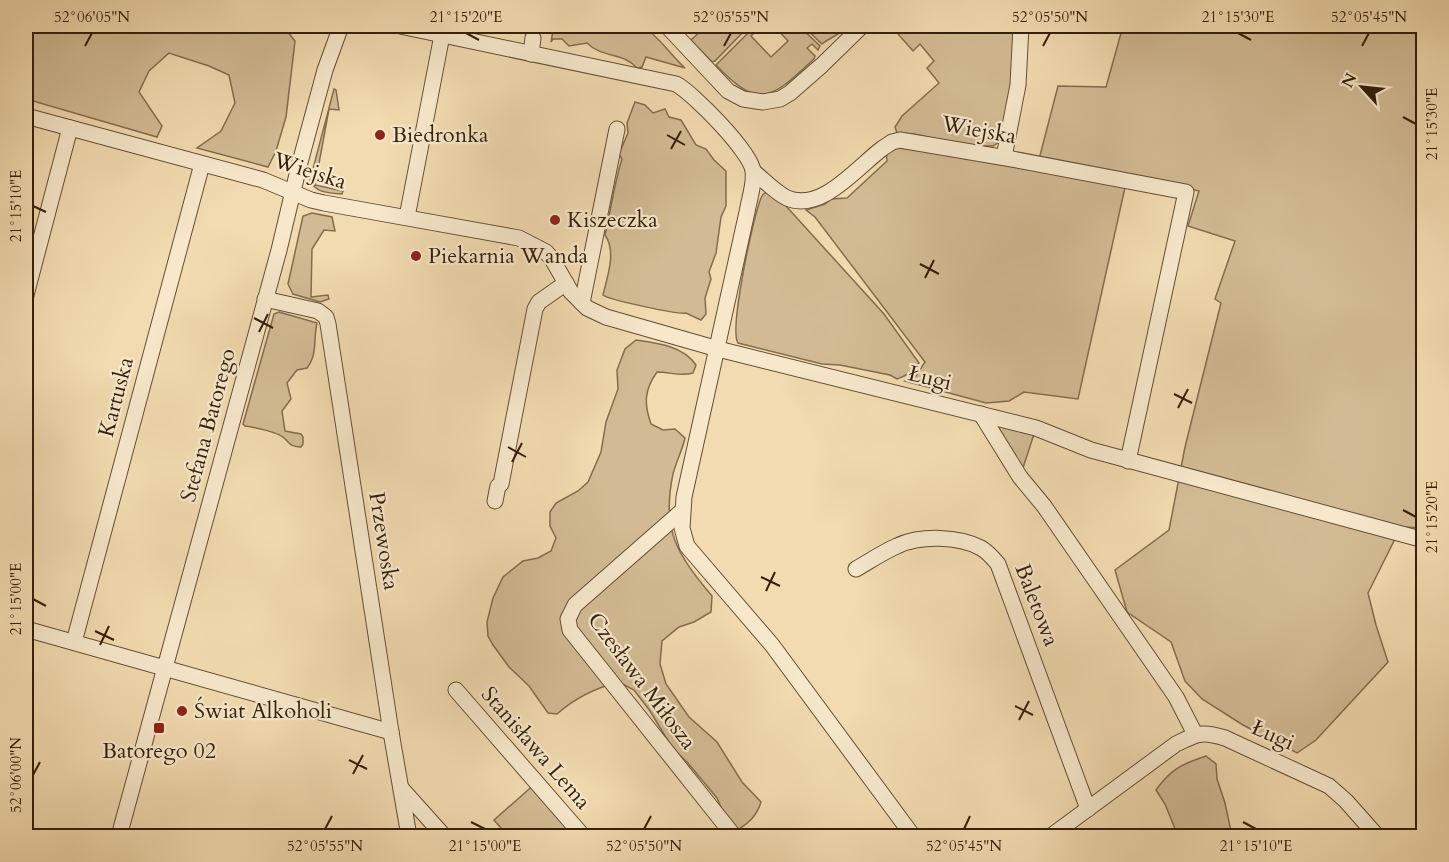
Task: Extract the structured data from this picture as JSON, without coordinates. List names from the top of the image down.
{
  "streets": {
    "street": [
      "Wiejska",
      "Ługi",
      "Kartuska",
      "Stefana Batorego",
      "Przewoska",
      "Baletowa",
      "Czesława Miłosza",
      "Stanisława Lema"
    ]
  },
  "crossings": [
    ["Wiejska", "Ługi"],
    ["Wiejska", "Kartuska"],
    ["Wiejska", "Stefana Batorego"],
    ["Stefana Batorego", "Przewoska"]
  ],
  "places": {
    "other": [
      "Biedronka",
      "Kiszeczka",
      "Piekarnia Wanda",
      "Świat Alkoholi"
    ],
    "transit": ["Batorego 02"]
  },
  "north": "top left",
  "coordinates": [
    "52°06'05\"N",
    "21°15'20\"E",
    "52°05'55\"N",
    "52°05'50\"N",
    "21°15'30\"E",
    "52°05'45\"N",
    "21°15'10\"E",
    "21°15'00\"E",
    "52°06'00\"N"
  ]
}
